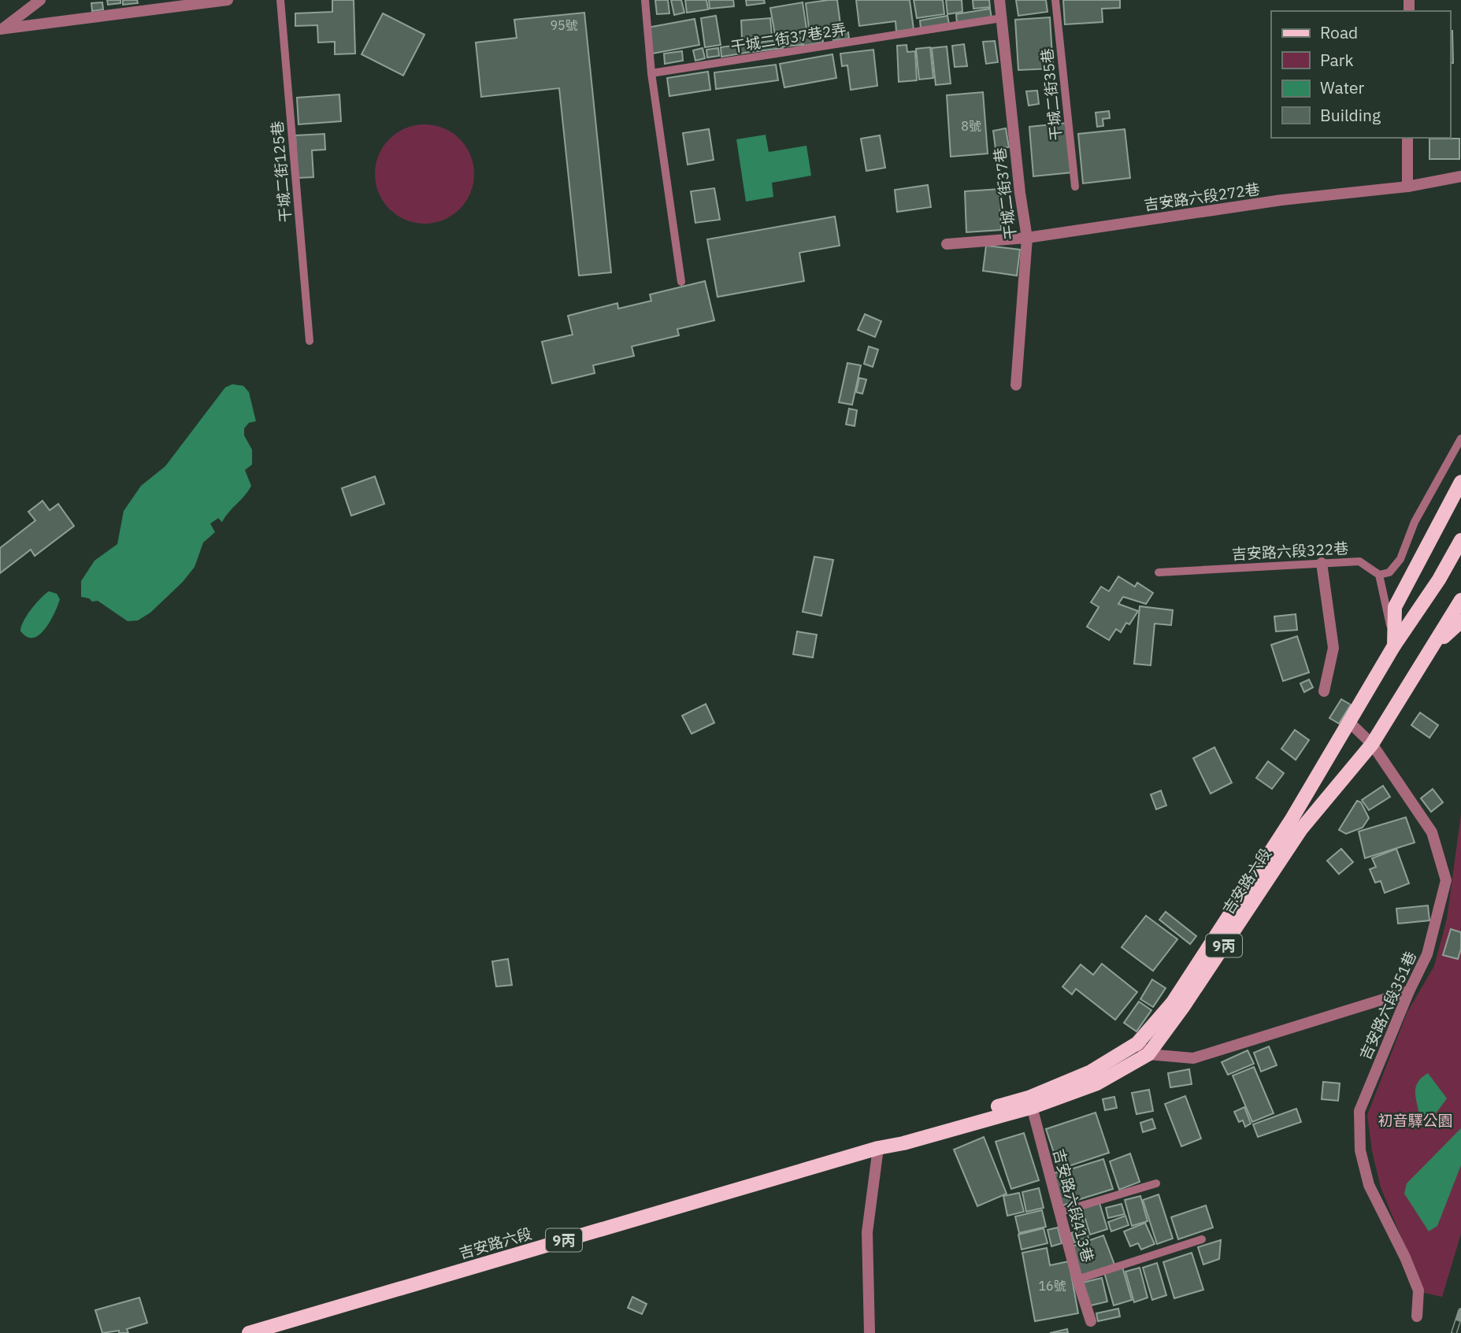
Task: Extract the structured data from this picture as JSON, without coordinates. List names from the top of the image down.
{
  "streets": {
    "main road": ["吉安路六段", "9丙"],
    "street": [
      "干城二街37巷",
      "吉安路六段272巷",
      "吉安路六段351巷",
      "吉安路六段413巷"
    ],
    "lane": [
      "干城二街37巷2弄",
      "干城二街35巷",
      "干城二街125巷",
      "吉安路六段322巷"
    ]
  },
  "crossings": [
    ["干城二街37巷2弄", "干城二街37巷"],
    ["干城二街37巷", "吉安路六段272巷"],
    ["吉安路六段", "吉安路六段351巷"],
    ["吉安路六段", "吉安路六段413巷"]
  ],
  "parks": ["初音驛公園"],
  "house_numbers": ["95號", "8號", "16號"],
  "legend": [
    "Road",
    "Park",
    "Water",
    "Building"
  ]
}
